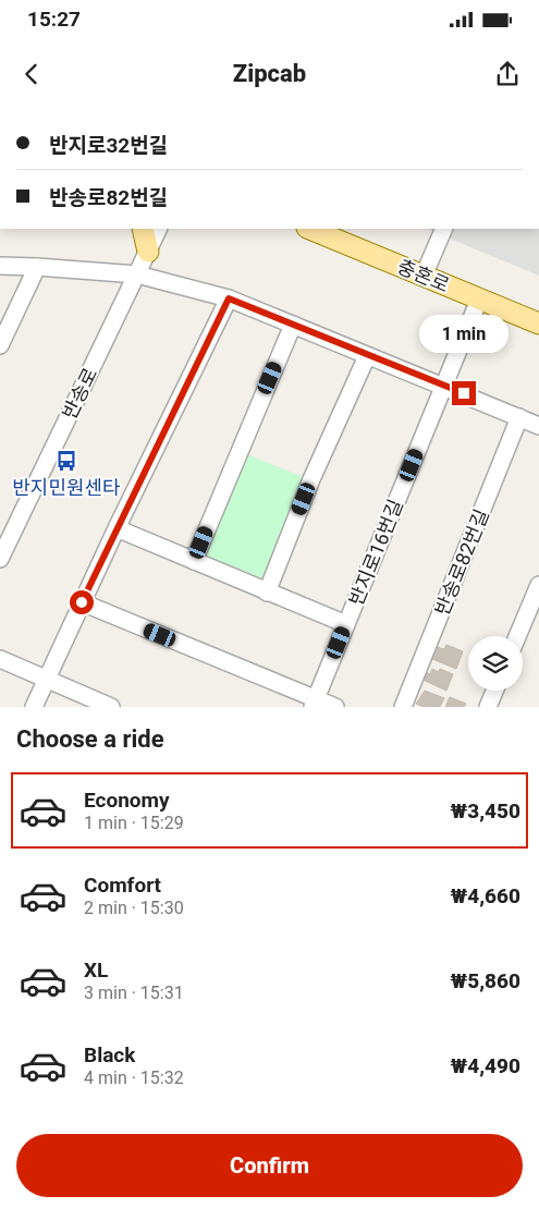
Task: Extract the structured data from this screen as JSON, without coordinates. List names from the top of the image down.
{
  "streets": {
    "main road": ["충혼로"],
    "street": ["반송로", "반지로16번길", "반송로82번길"]
  },
  "crossings": [
    ["충혼로", "반지로16번길"]
  ],
  "places": {
    "bus stop": ["반지민원센타"]
  },
  "page": {
    "status": "15:27",
    "header": "Zipcab",
    "banner": ["반지로32번길", "반송로82번길"],
    "bubble": "1 min",
    "heading": "Choose a ride",
    "list": [
      {
        "name": "Economy",
        "note": "1 min · 15:29",
        "value": "₩3,450"
      },
      {
        "name": "Comfort",
        "note": "2 min · 15:30",
        "value": "₩4,660"
      },
      {
        "name": "XL",
        "note": "3 min · 15:31",
        "value": "₩5,860"
      },
      {
        "name": "Black",
        "note": "4 min · 15:32",
        "value": "₩4,490"
      }
    ],
    "buttons": "Confirm"
  }
}
